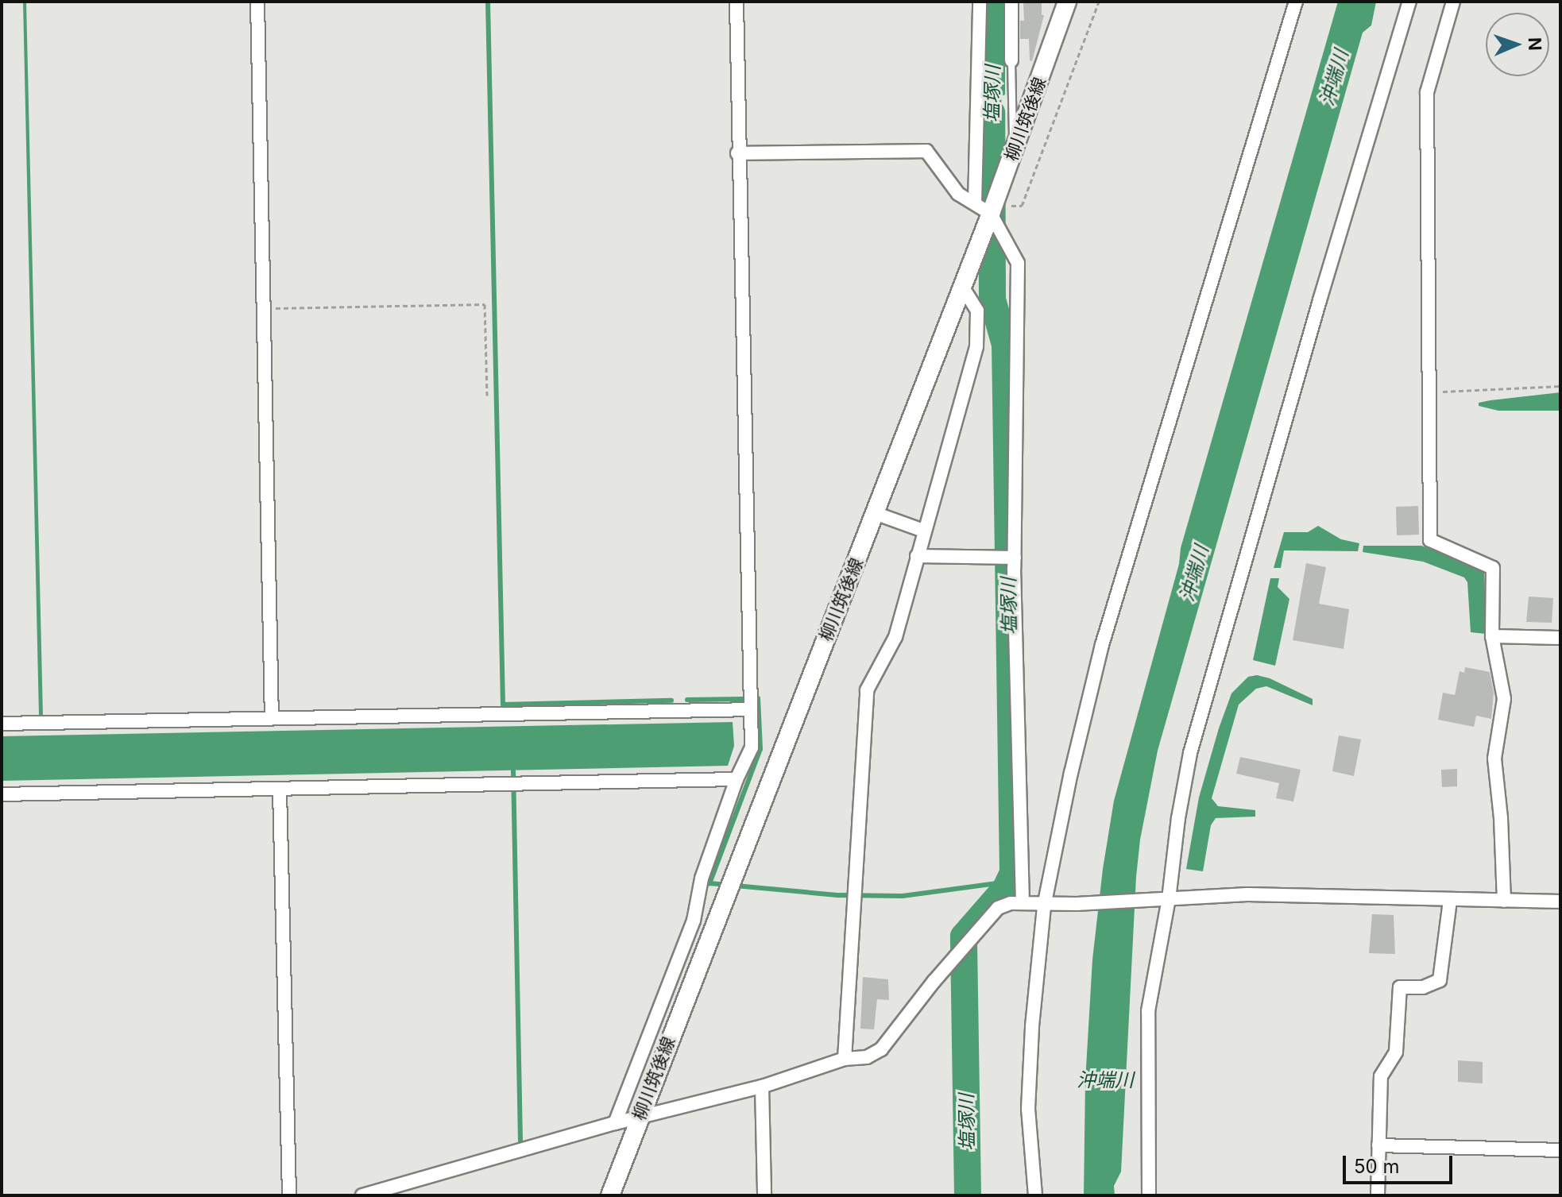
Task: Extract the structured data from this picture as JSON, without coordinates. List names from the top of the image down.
{
  "streets": {
    "main road": ["柳川筑後線"]
  },
  "water": ["沖端川", "塩塚川"],
  "scale_bar": "50 m",
  "north": "right"
}
